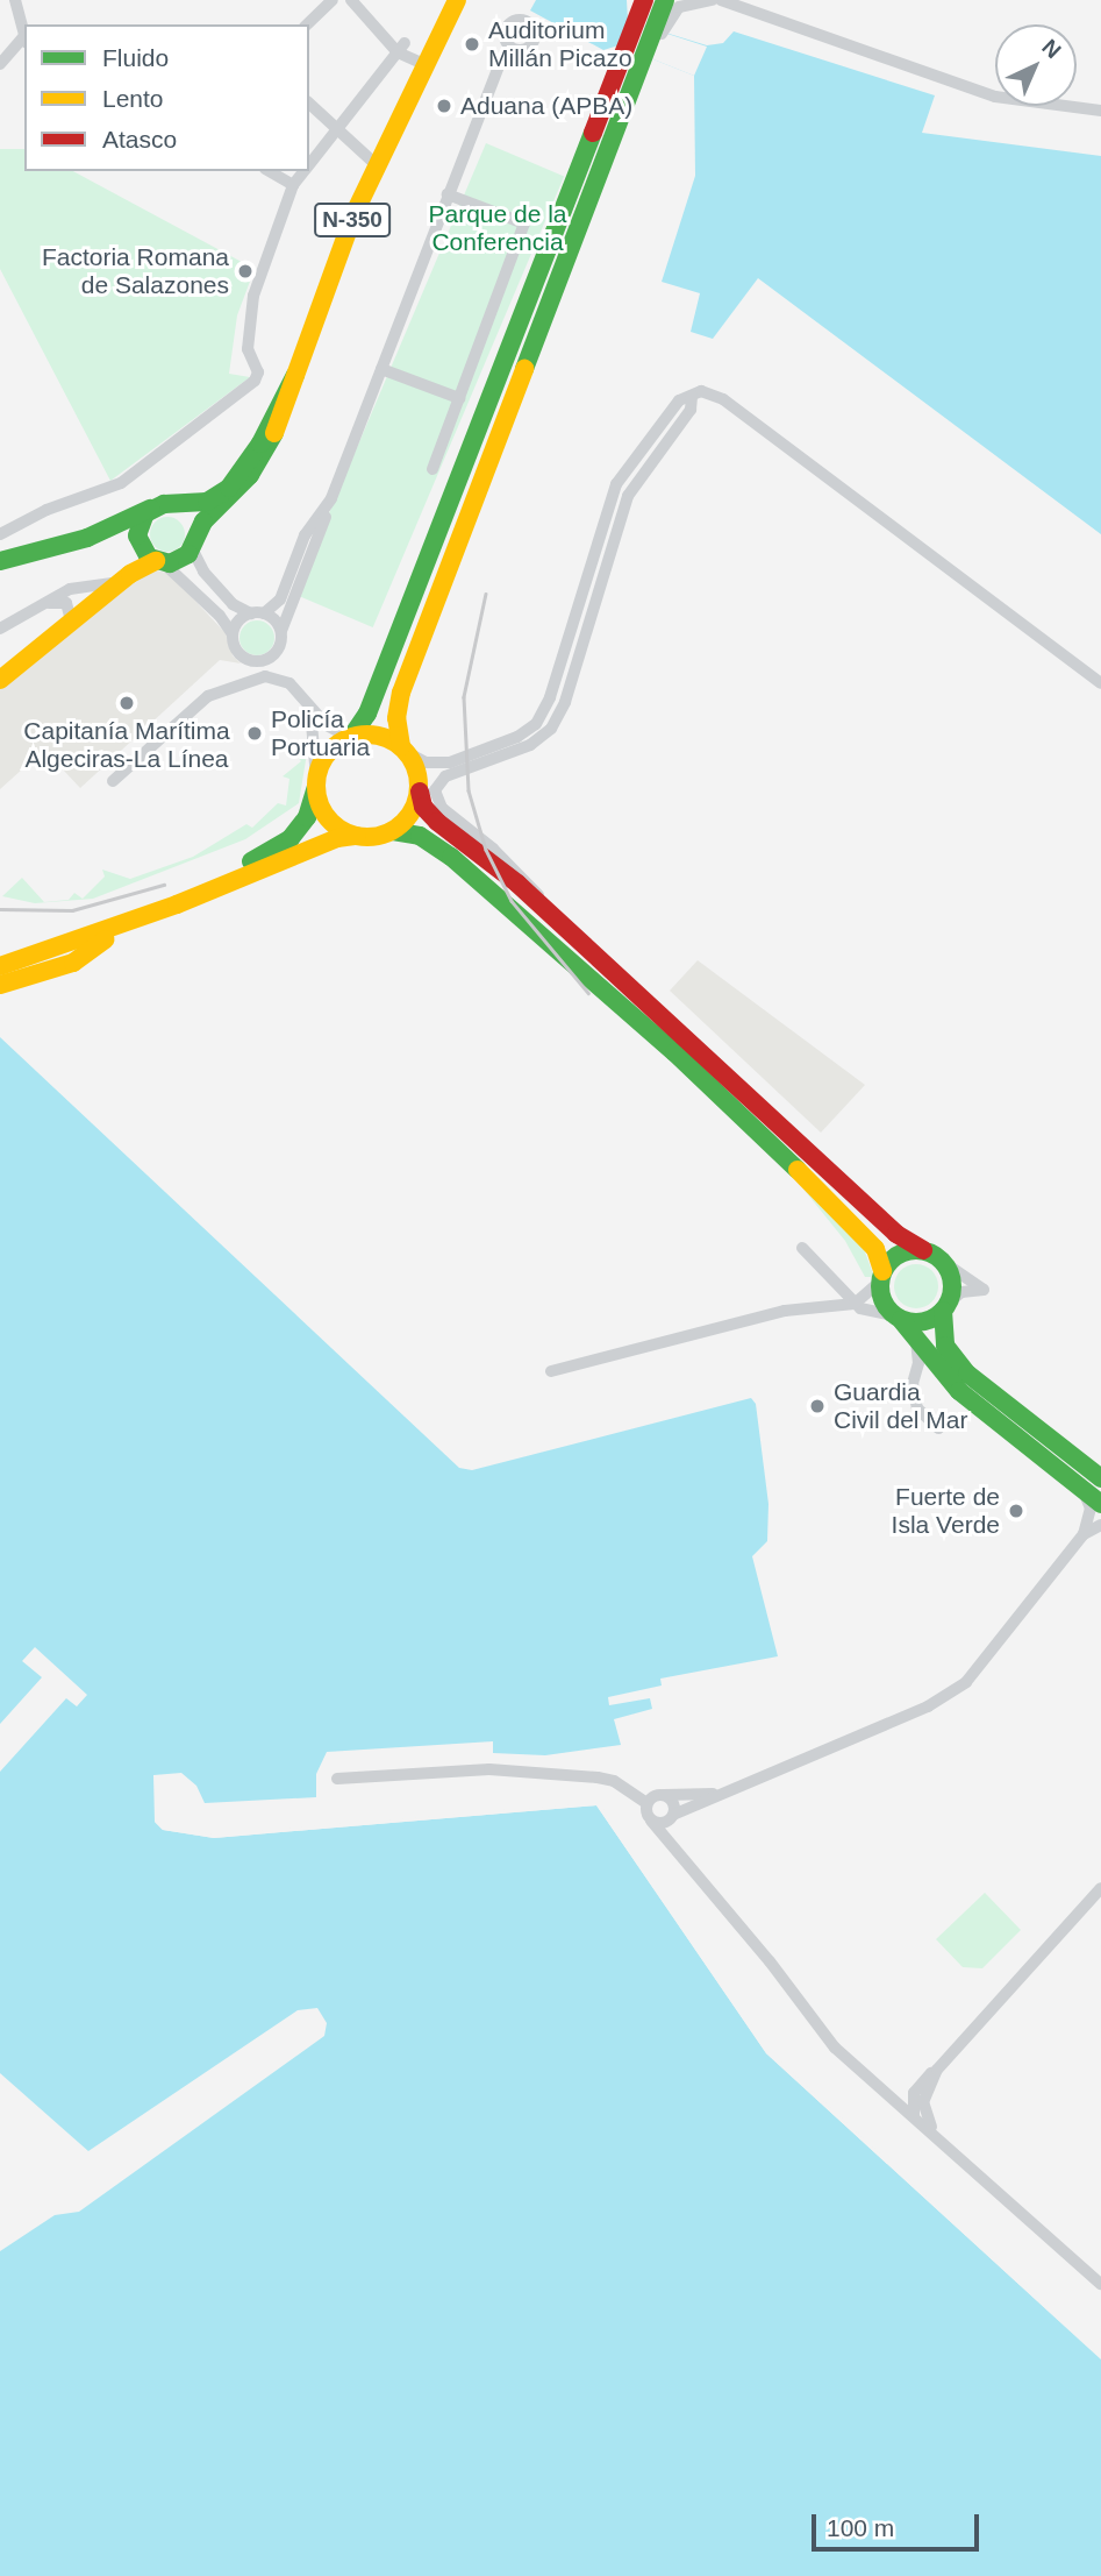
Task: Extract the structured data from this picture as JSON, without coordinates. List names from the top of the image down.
{
  "streets": {
    "main road": ["N-350"]
  },
  "parks": ["Parque de la Conferencia"],
  "places": [
    "Auditorium Millán Picazo",
    "Aduana (APBA)",
    "Factoria Romana de Salazones",
    "Capitanía Marítima Algeciras-La Línea",
    "Policía Portuaria",
    "Guardia Civil del Mar",
    "Fuerte de Isla Verde"
  ],
  "legend": ["Fluido", "Lento", "Atasco"],
  "scale_bar": "100 m",
  "north": "top right"
}
